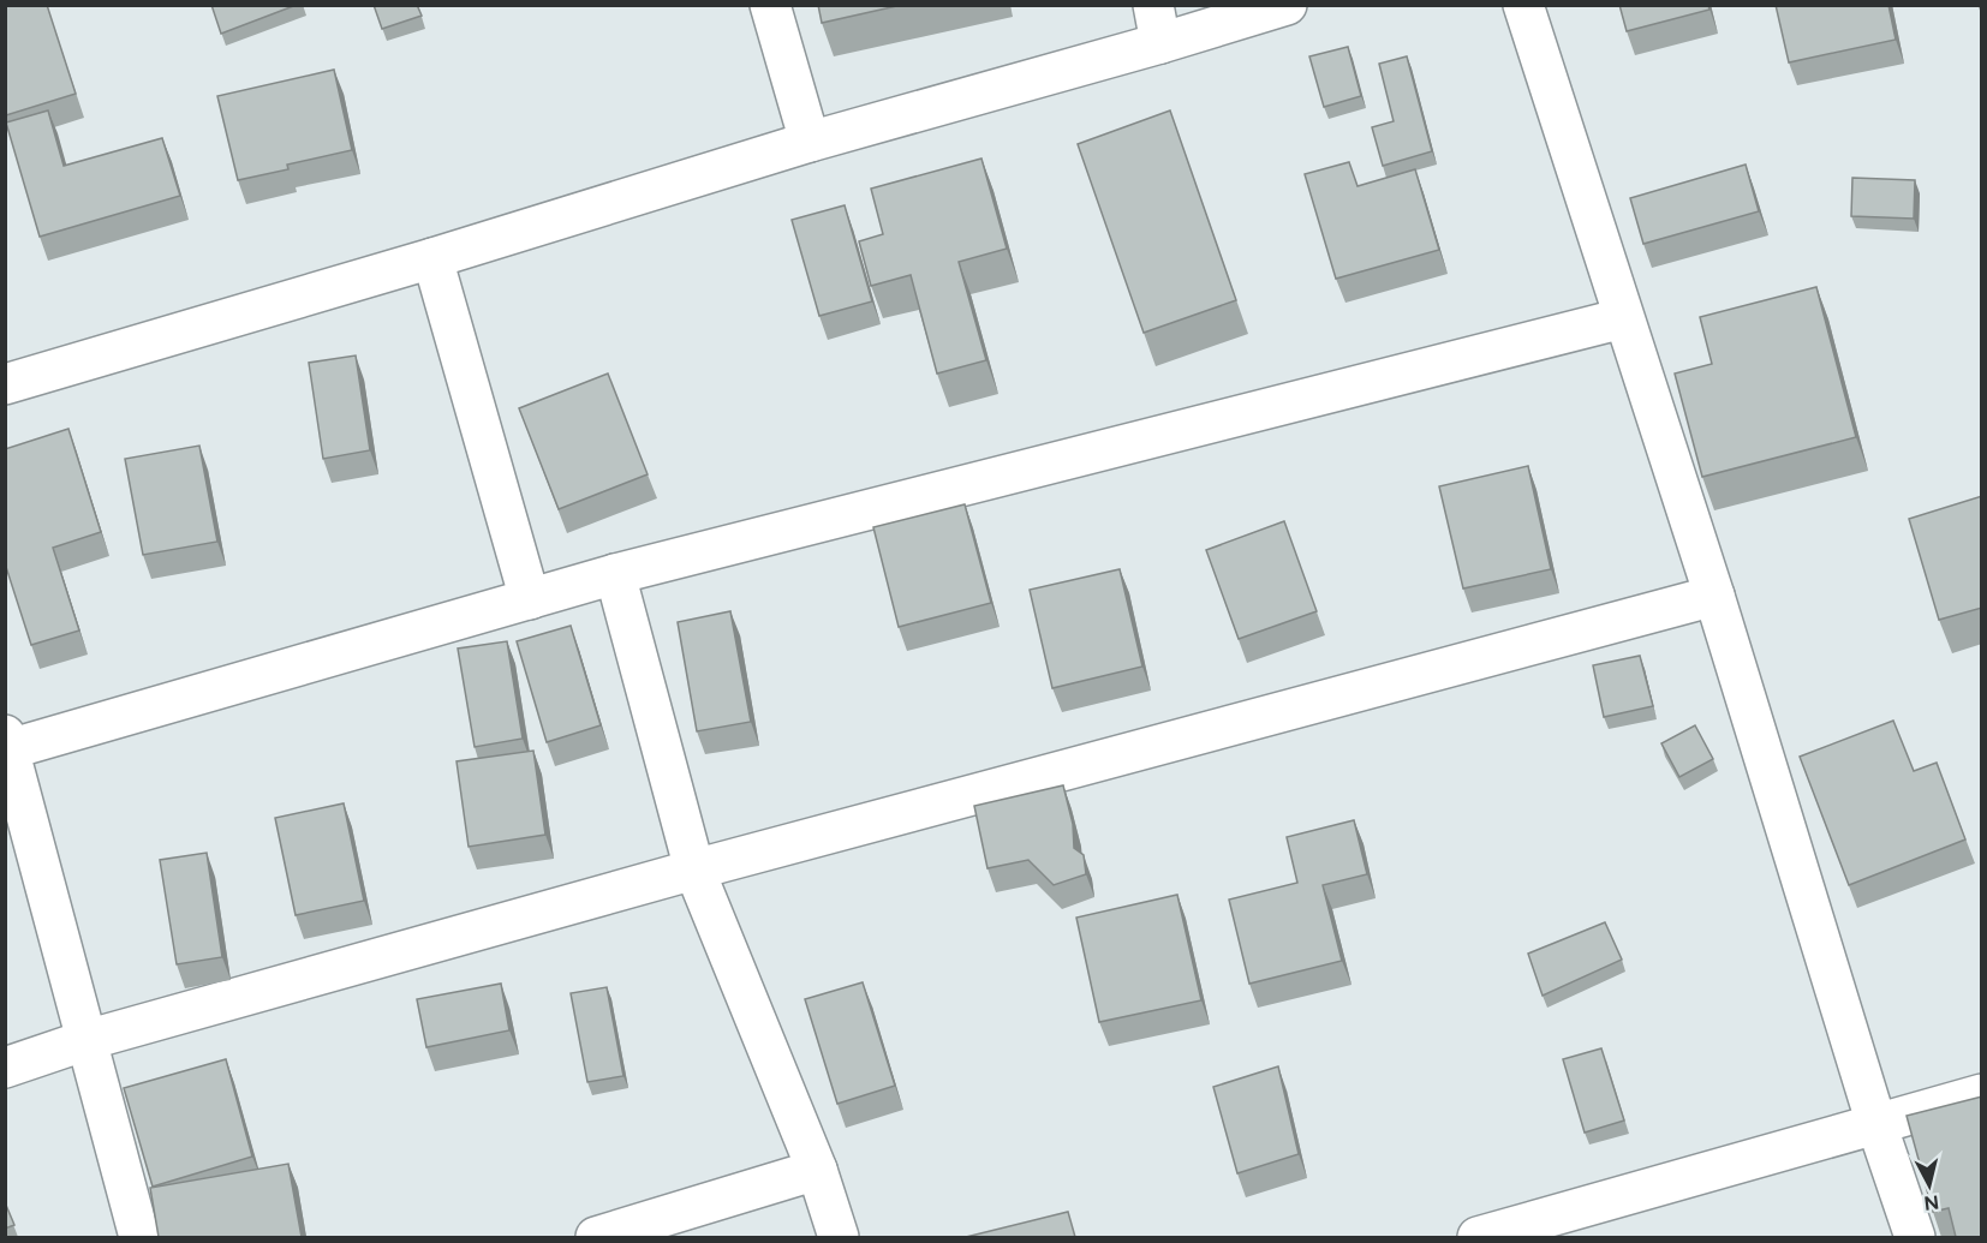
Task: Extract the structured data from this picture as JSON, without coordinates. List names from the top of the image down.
{
  "north": "bottom"
}
